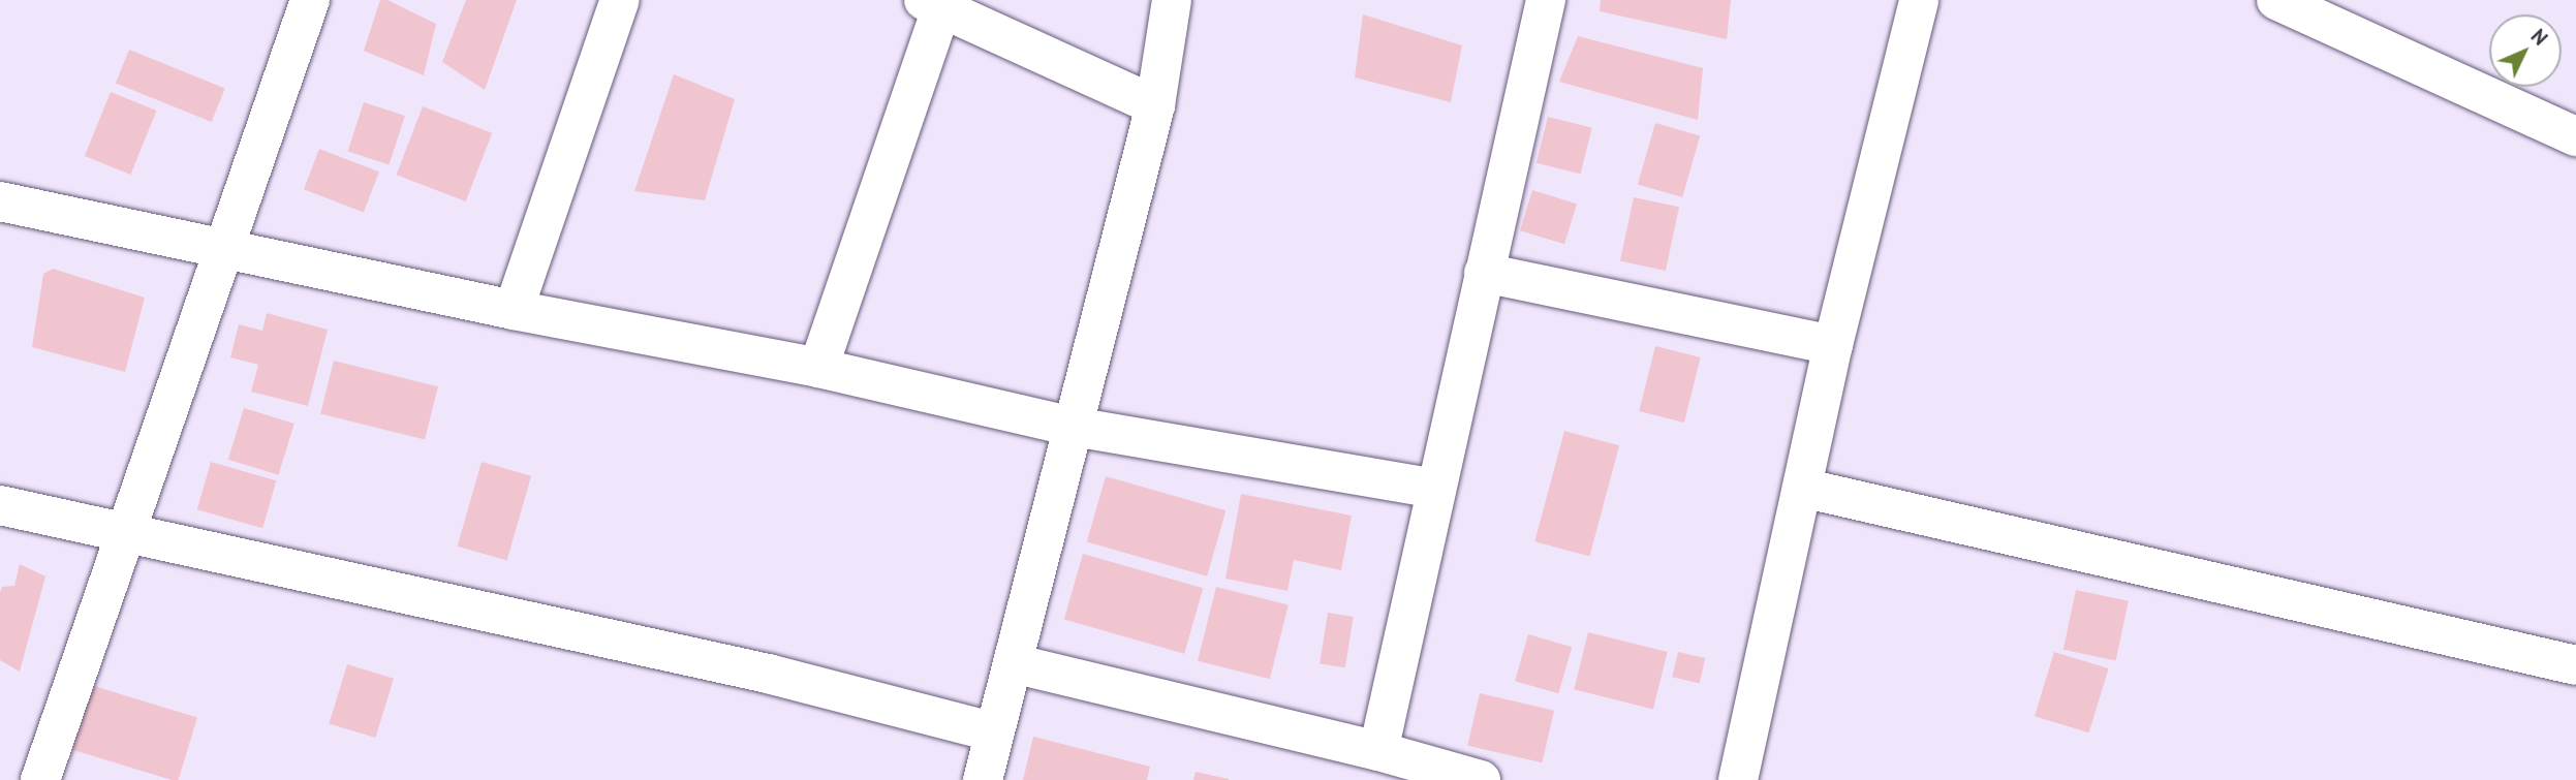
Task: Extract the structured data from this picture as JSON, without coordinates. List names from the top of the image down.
{
  "north": "top right"
}
